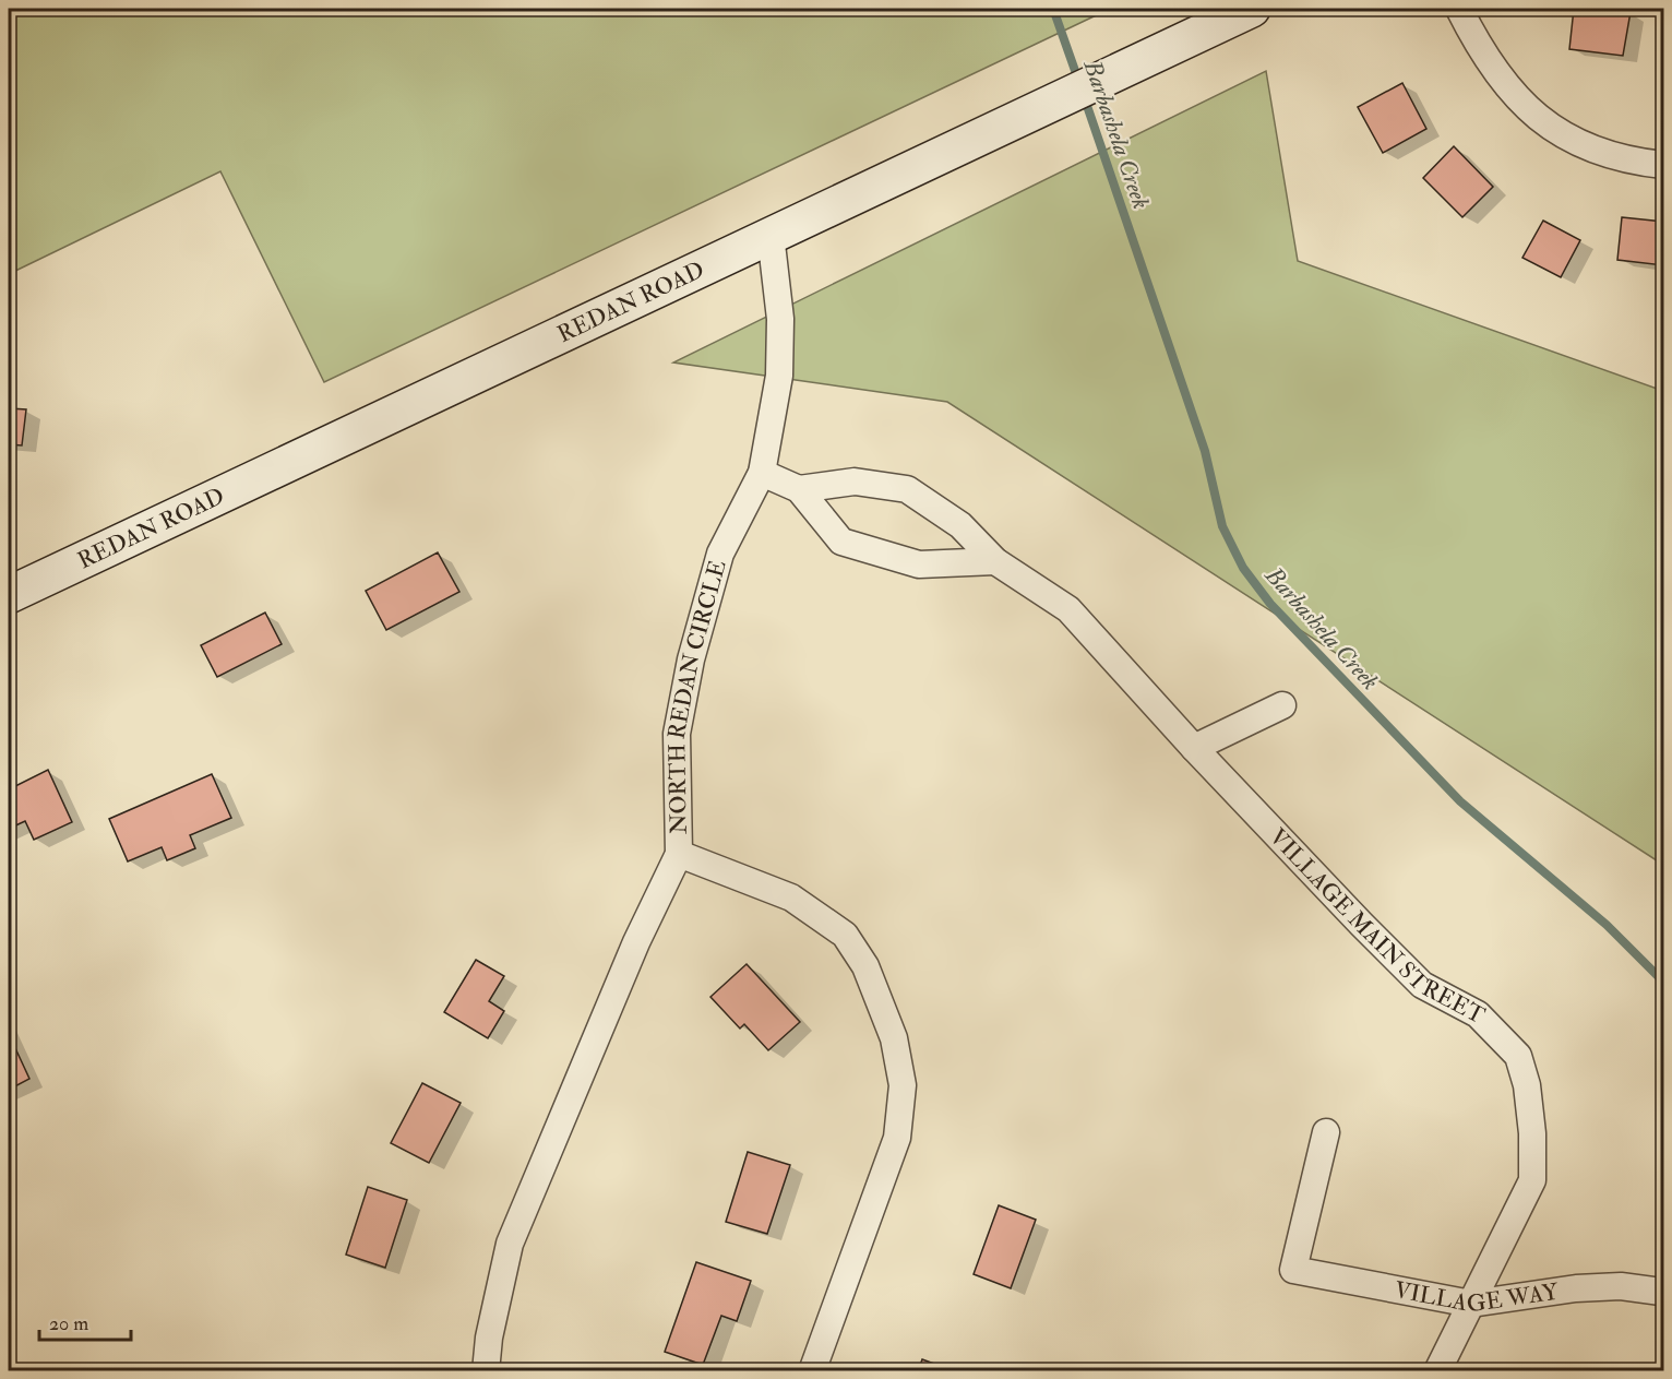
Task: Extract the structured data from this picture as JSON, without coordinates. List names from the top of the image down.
{
  "streets": {
    "main road": ["REDAN ROAD"],
    "street": ["NORTH REDAN CIRCLE", "VILLAGE MAIN STREET", "VILLAGE WAY"]
  },
  "crossings": [
    ["REDAN ROAD", "NORTH REDAN CIRCLE"],
    ["VILLAGE MAIN STREET", "VILLAGE WAY"]
  ],
  "water": ["Barbashela Creek"],
  "scale_bar": "20 m"
}
